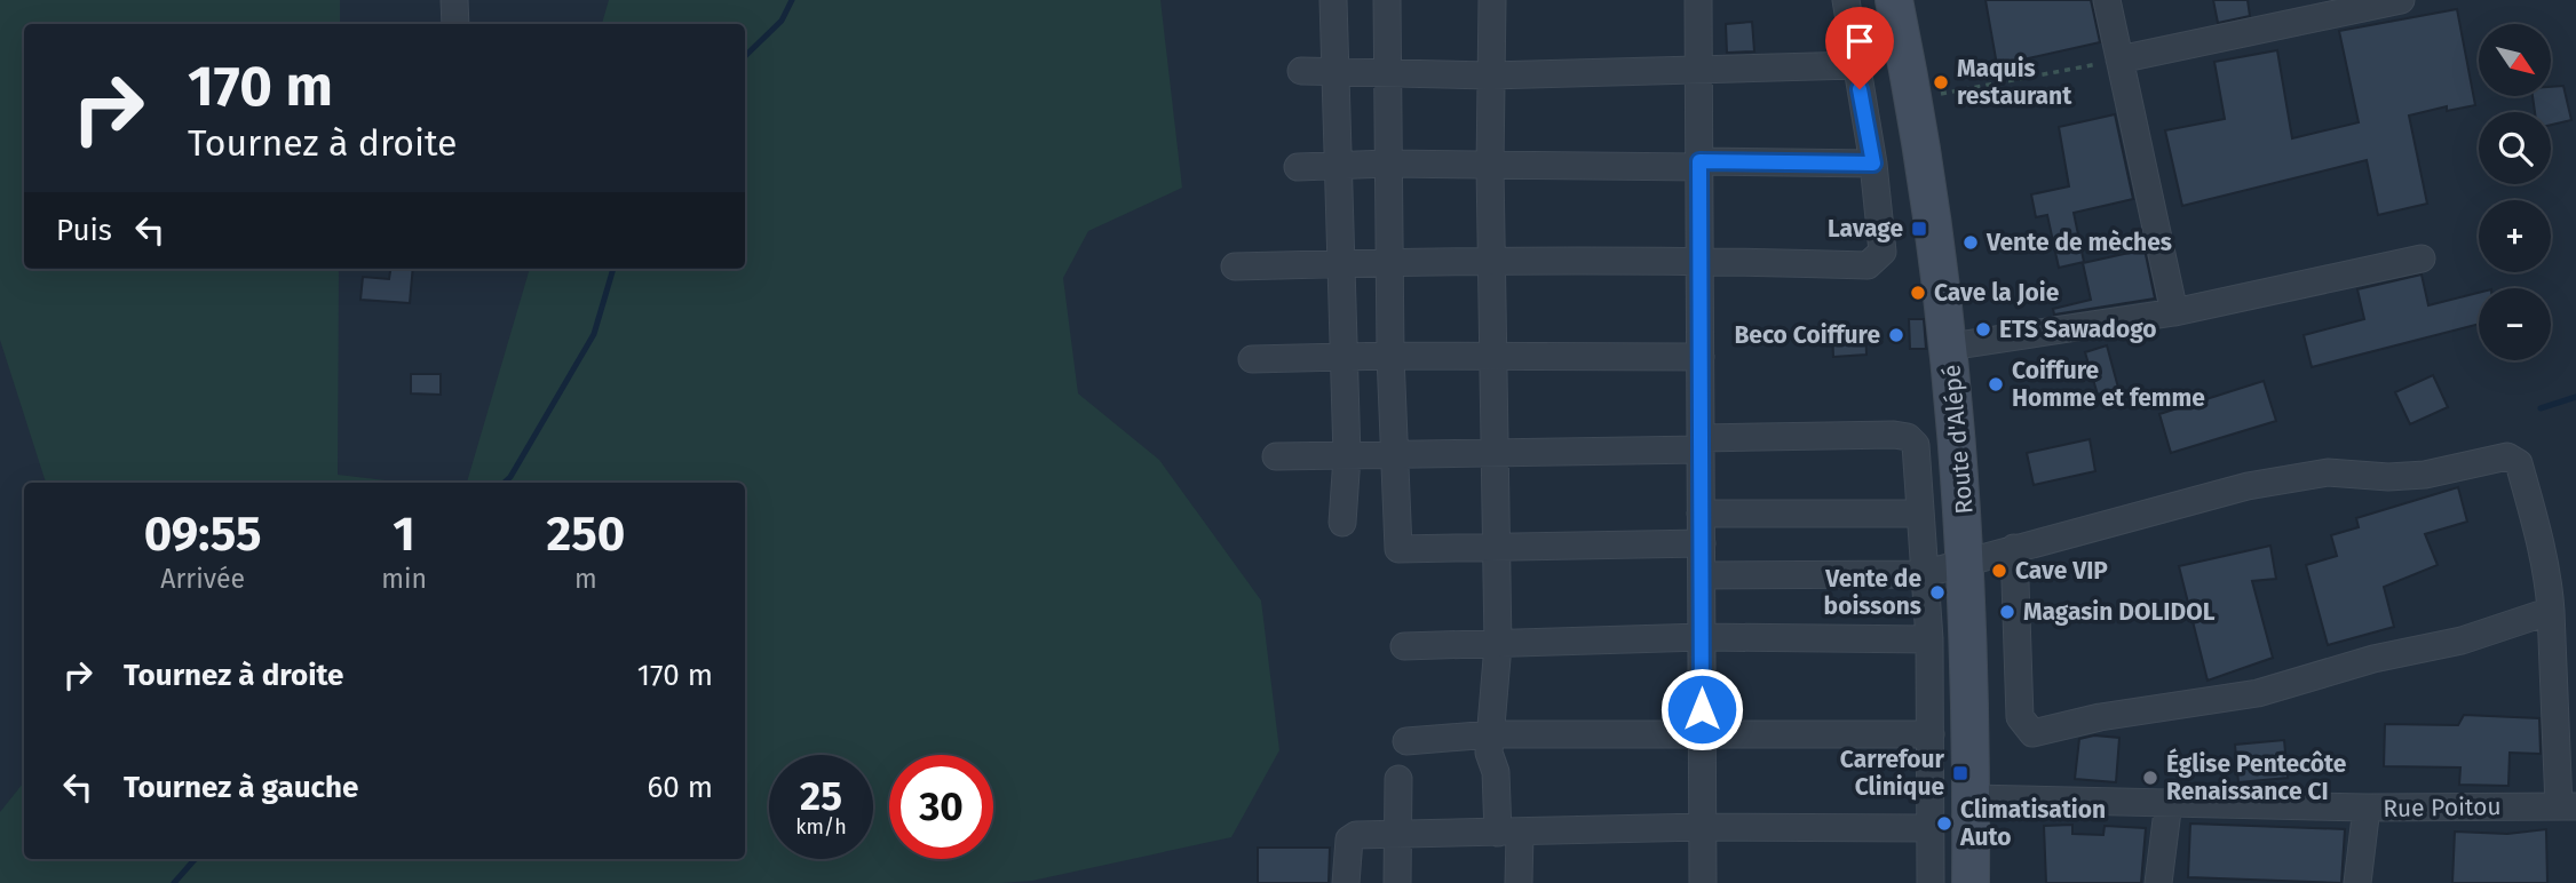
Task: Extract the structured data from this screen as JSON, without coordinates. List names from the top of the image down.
{
  "streets": {
    "main road": ["Route d'Alépé"],
    "street": ["Rue Poitou"]
  },
  "crossings": [
    ["Route d'Alépé", "Rue Poitou"]
  ],
  "places": {
    "other": [
      "Maquis restaurant",
      "Vente de mèches",
      "Cave la Joie",
      "ETS Sawadogo",
      "Beco Coiffure",
      "Coiffure Homme et femme",
      "Cave VIP",
      "Vente de boissons",
      "Magasin DOLIDOL",
      "Église Pentecôte Renaissance CI",
      "Climatisation Auto"
    ],
    "transit": ["Lavage", "Carrefour Clinique"]
  },
  "north": "bottom right",
  "page": {
    "map_buttons": ["+", "−"],
    "turn": ["170 m", "Tournez à droite"],
    "then": "Puis",
    "eta": [
      "09:55",
      "Arrivée",
      "1",
      "min",
      "250",
      "m"
    ],
    "list": [
      {
        "name": "Tournez à droite",
        "value": "170 m"
      },
      {
        "name": "Tournez à gauche",
        "value": "60 m"
      }
    ],
    "speed": "25 km/h",
    "limit": "30"
  }
}
